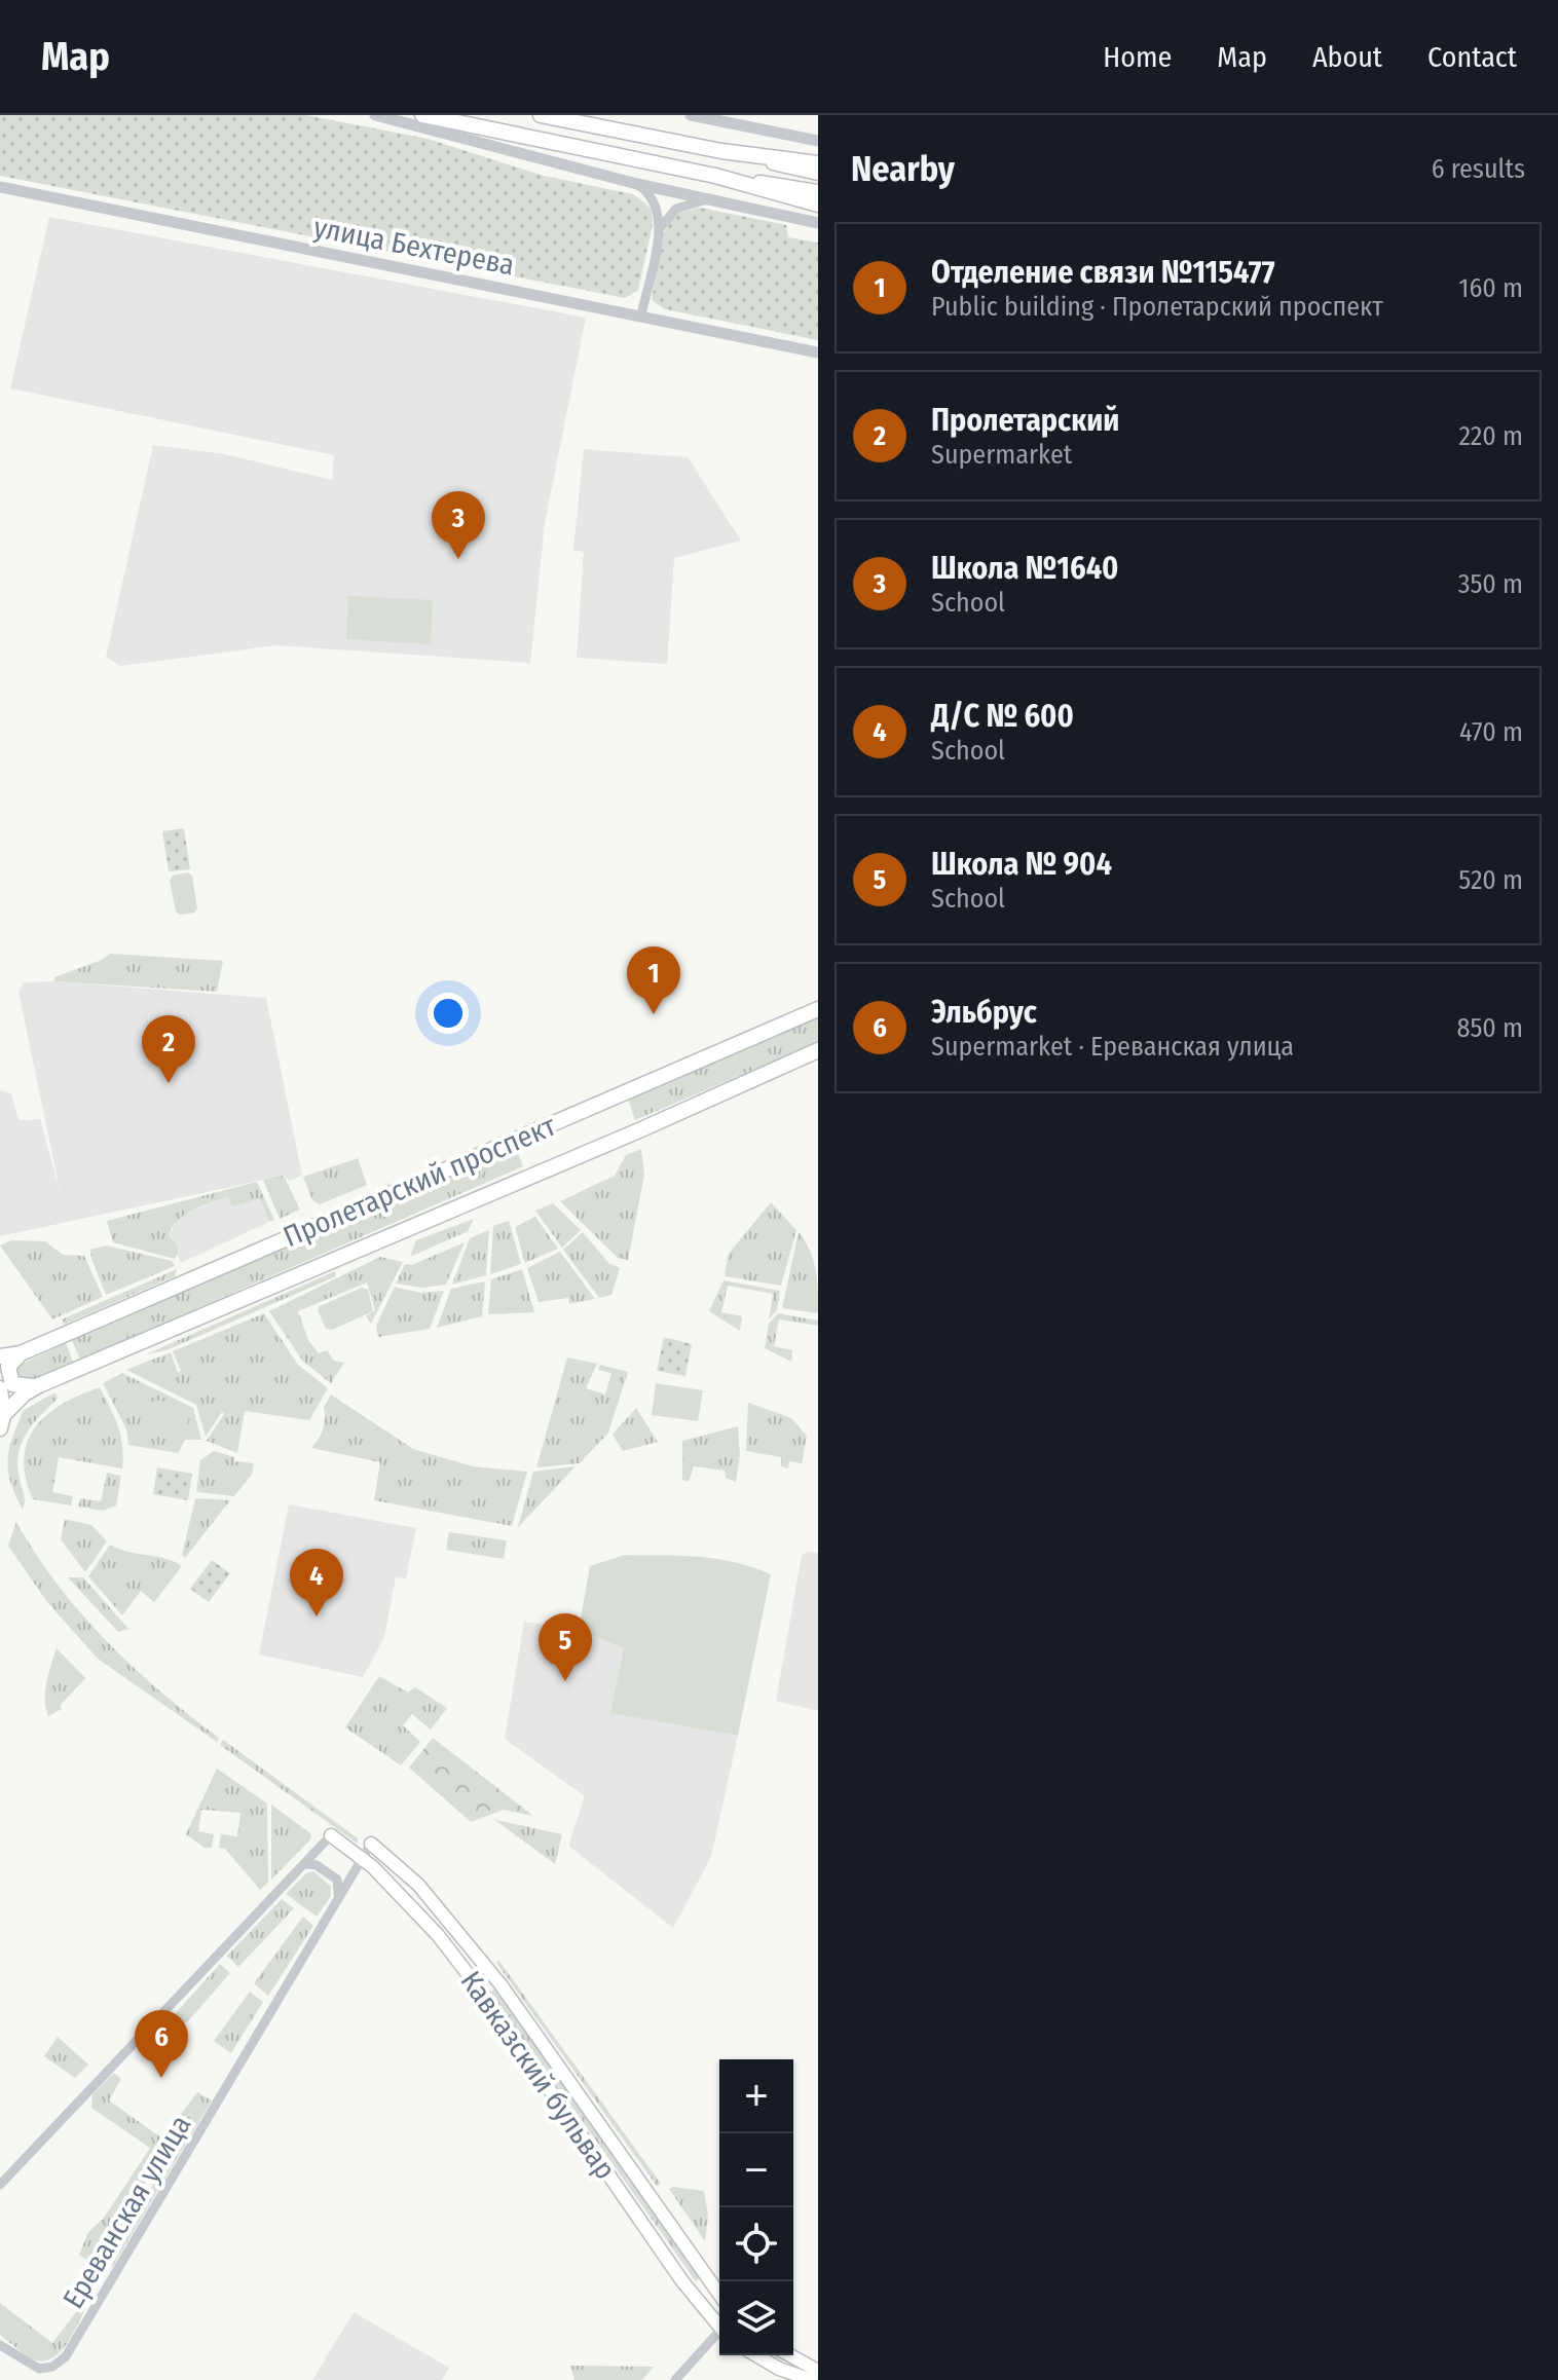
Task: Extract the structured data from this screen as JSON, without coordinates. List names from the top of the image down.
{
  "streets": {
    "main road": ["Пролетарский проспект", "Кавказский бульвар"],
    "street": ["улица Бехтерева", "Ереванская улица"]
  },
  "crossings": [
    ["Кавказский бульвар", "Ереванская улица"]
  ],
  "page": {
    "header": "Map",
    "nav": [
      "Home",
      "Map",
      "About",
      "Contact"
    ],
    "heading": ["Nearby", "6 results"],
    "list": [
      {
        "mark": "1",
        "name": "Отделение связи №115477",
        "note": "Public building · Пролетарский проспект",
        "value": "160 m"
      },
      {
        "mark": "2",
        "name": "Пролетарский",
        "note": "Supermarket",
        "value": "220 m"
      },
      {
        "mark": "3",
        "name": "Школа №1640",
        "note": "School",
        "value": "350 m"
      },
      {
        "mark": "4",
        "name": "Д/C № 600",
        "note": "School",
        "value": "470 m"
      },
      {
        "mark": "5",
        "name": "Школа № 904",
        "note": "School",
        "value": "520 m"
      },
      {
        "mark": "6",
        "name": "Эльбрус",
        "note": "Supermarket · Ереванская улица",
        "value": "850 m"
      }
    ],
    "pins": [
      "3",
      "1",
      "2",
      "4",
      "5",
      "6"
    ],
    "map_buttons": ["+", "−"]
  }
}
